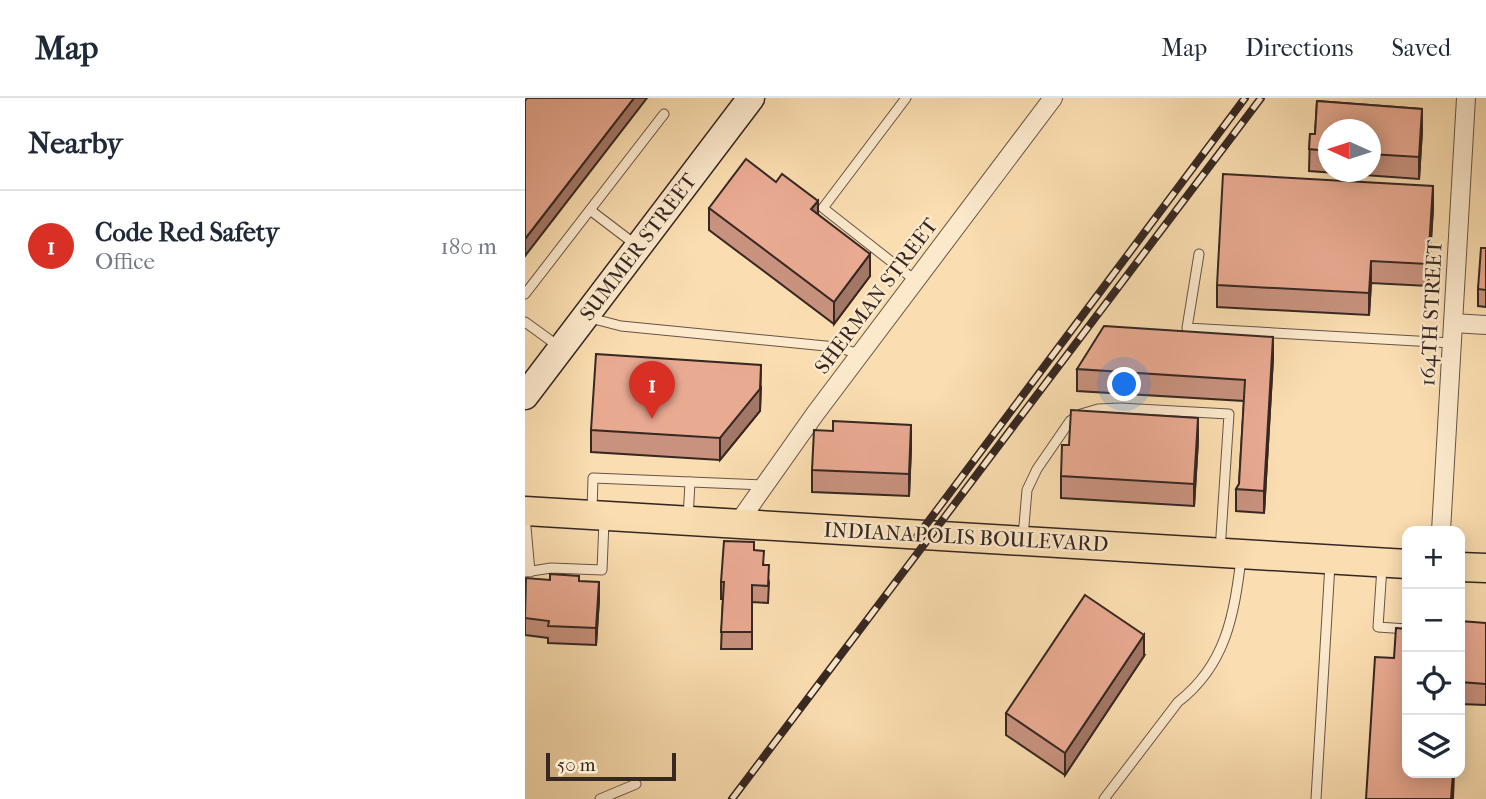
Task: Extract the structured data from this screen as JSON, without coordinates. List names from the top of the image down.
{
  "streets": {
    "main road": ["INDIANAPOLIS BOULEVARD"],
    "street": ["SUMMER STREET", "SHERMAN STREET", "164TH STREET"]
  },
  "crossings": [
    ["SHERMAN STREET", "INDIANAPOLIS BOULEVARD"]
  ],
  "scale_bar": "50 m",
  "north": "left",
  "page": {
    "header": "Map",
    "nav": ["Map", "Directions", "Saved"],
    "heading": "Nearby",
    "list": [
      {
        "mark": "1",
        "name": "Code Red Safety",
        "note": "Office",
        "value": "180 m"
      }
    ],
    "pins": "1",
    "map_buttons": ["+", "−"],
    "scale": "50 m"
  }
}
